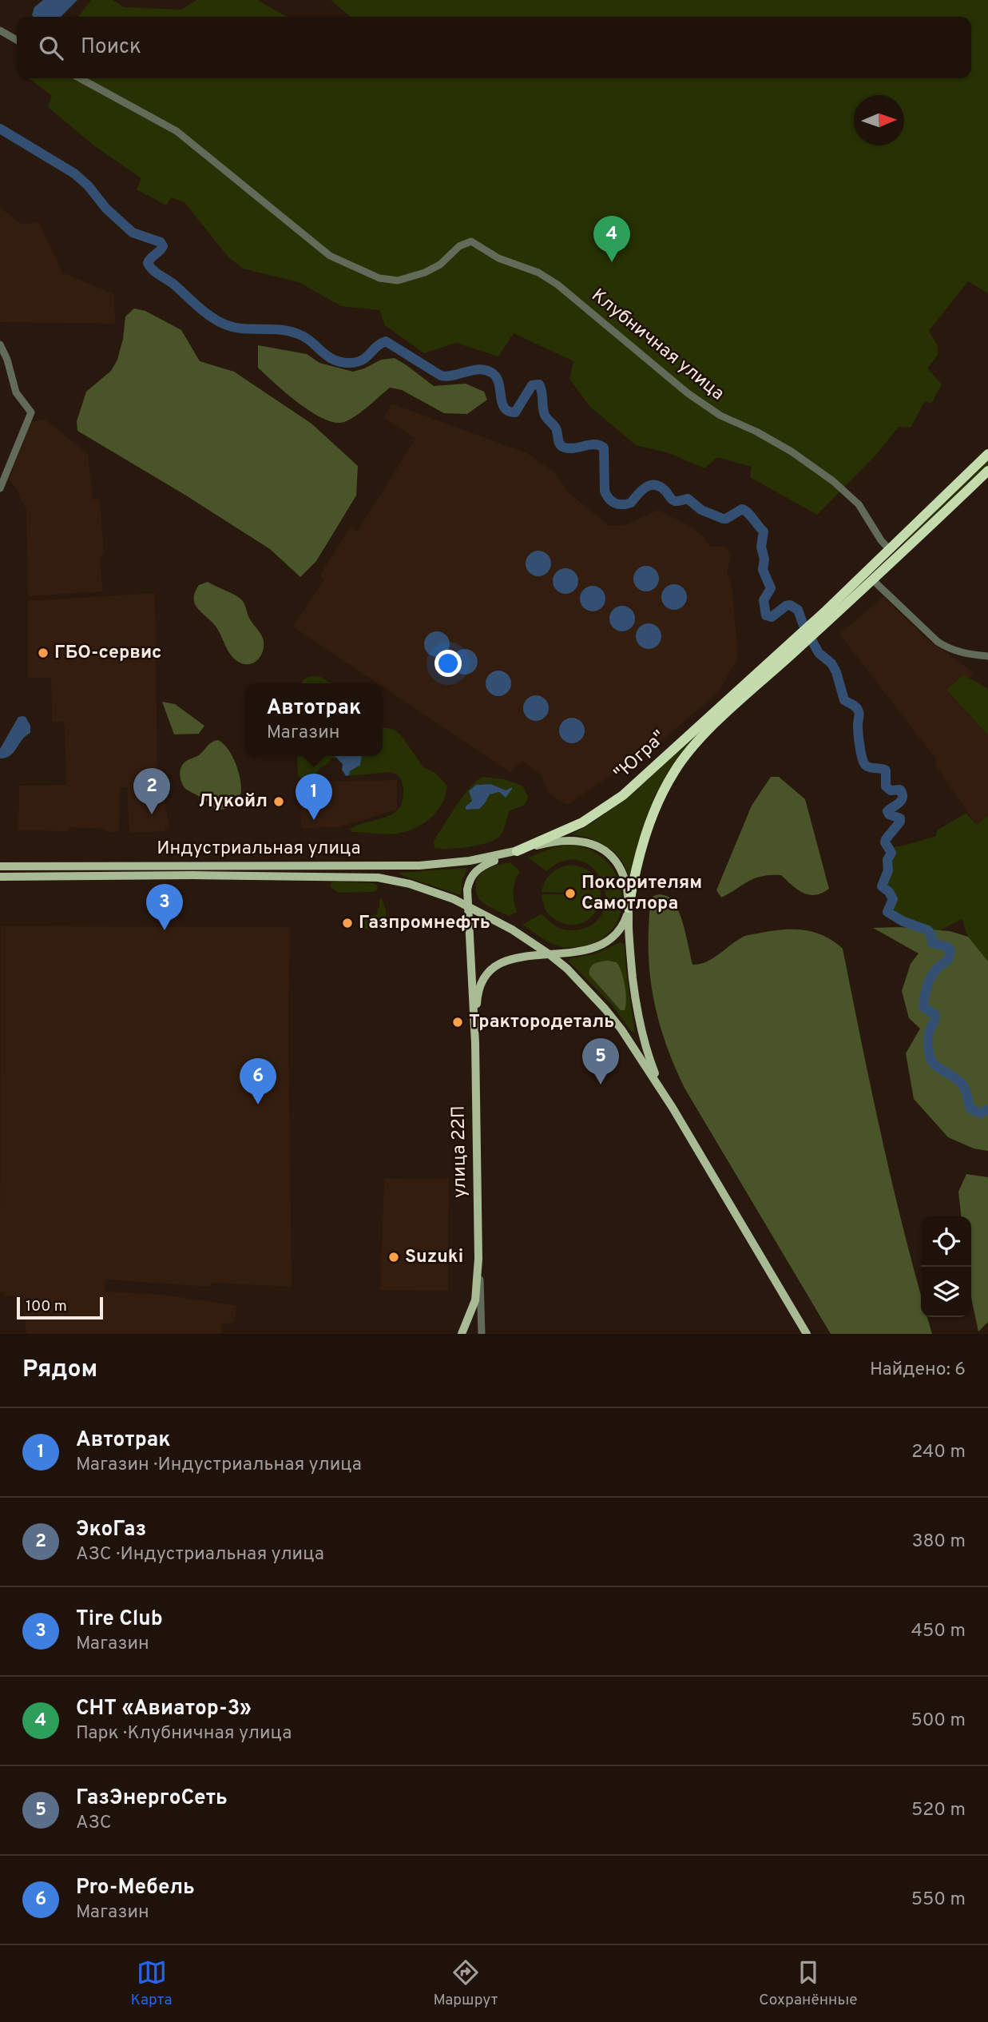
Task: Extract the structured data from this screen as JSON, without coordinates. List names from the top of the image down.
{
  "streets": {
    "highway": ["\"Югра\""],
    "main road": ["Индустриальная улица", "улица 22П"],
    "street": ["Клубничная улица"]
  },
  "crossings": [
    ["\"Югра\"", "Индустриальная улица"],
    ["\"Югра\"", "улица 22П"],
    ["Индустриальная улица", "улица 22П"]
  ],
  "places": [
    "ГБО-сервис",
    "Лукойл",
    "Покорителям Самотлора",
    "Газпромнефть",
    "Трактородеталь",
    "Suzuki"
  ],
  "scale_bar": "100 m",
  "north": "right",
  "page": {
    "search": "Поиск",
    "pins": [
      "4",
      "2",
      "1",
      "3",
      "5",
      "6"
    ],
    "popup": ["Автотрак", "Магазин"],
    "scale": "100 m",
    "heading": ["Рядом", "Найдено: 6"],
    "list": [
      {
        "mark": "1",
        "name": "Автотрак",
        "note": "Магазин · Индустриальная улица",
        "value": "240 m"
      },
      {
        "mark": "2",
        "name": "ЭкоГаз",
        "note": "АЗС · Индустриальная улица",
        "value": "380 m"
      },
      {
        "mark": "3",
        "name": "Tire Club",
        "note": "Магазин",
        "value": "450 m"
      },
      {
        "mark": "4",
        "name": "СНТ «Авиатор-3»",
        "note": "Парк · Клубничная улица",
        "value": "500 m"
      },
      {
        "mark": "5",
        "name": "ГазЭнергоСеть",
        "note": "АЗС",
        "value": "520 m"
      },
      {
        "mark": "6",
        "name": "Pro-Мебель",
        "note": "Магазин",
        "value": "550 m"
      }
    ],
    "nav": ["Карта", "Маршрут", "Сохранённые"]
  }
}
